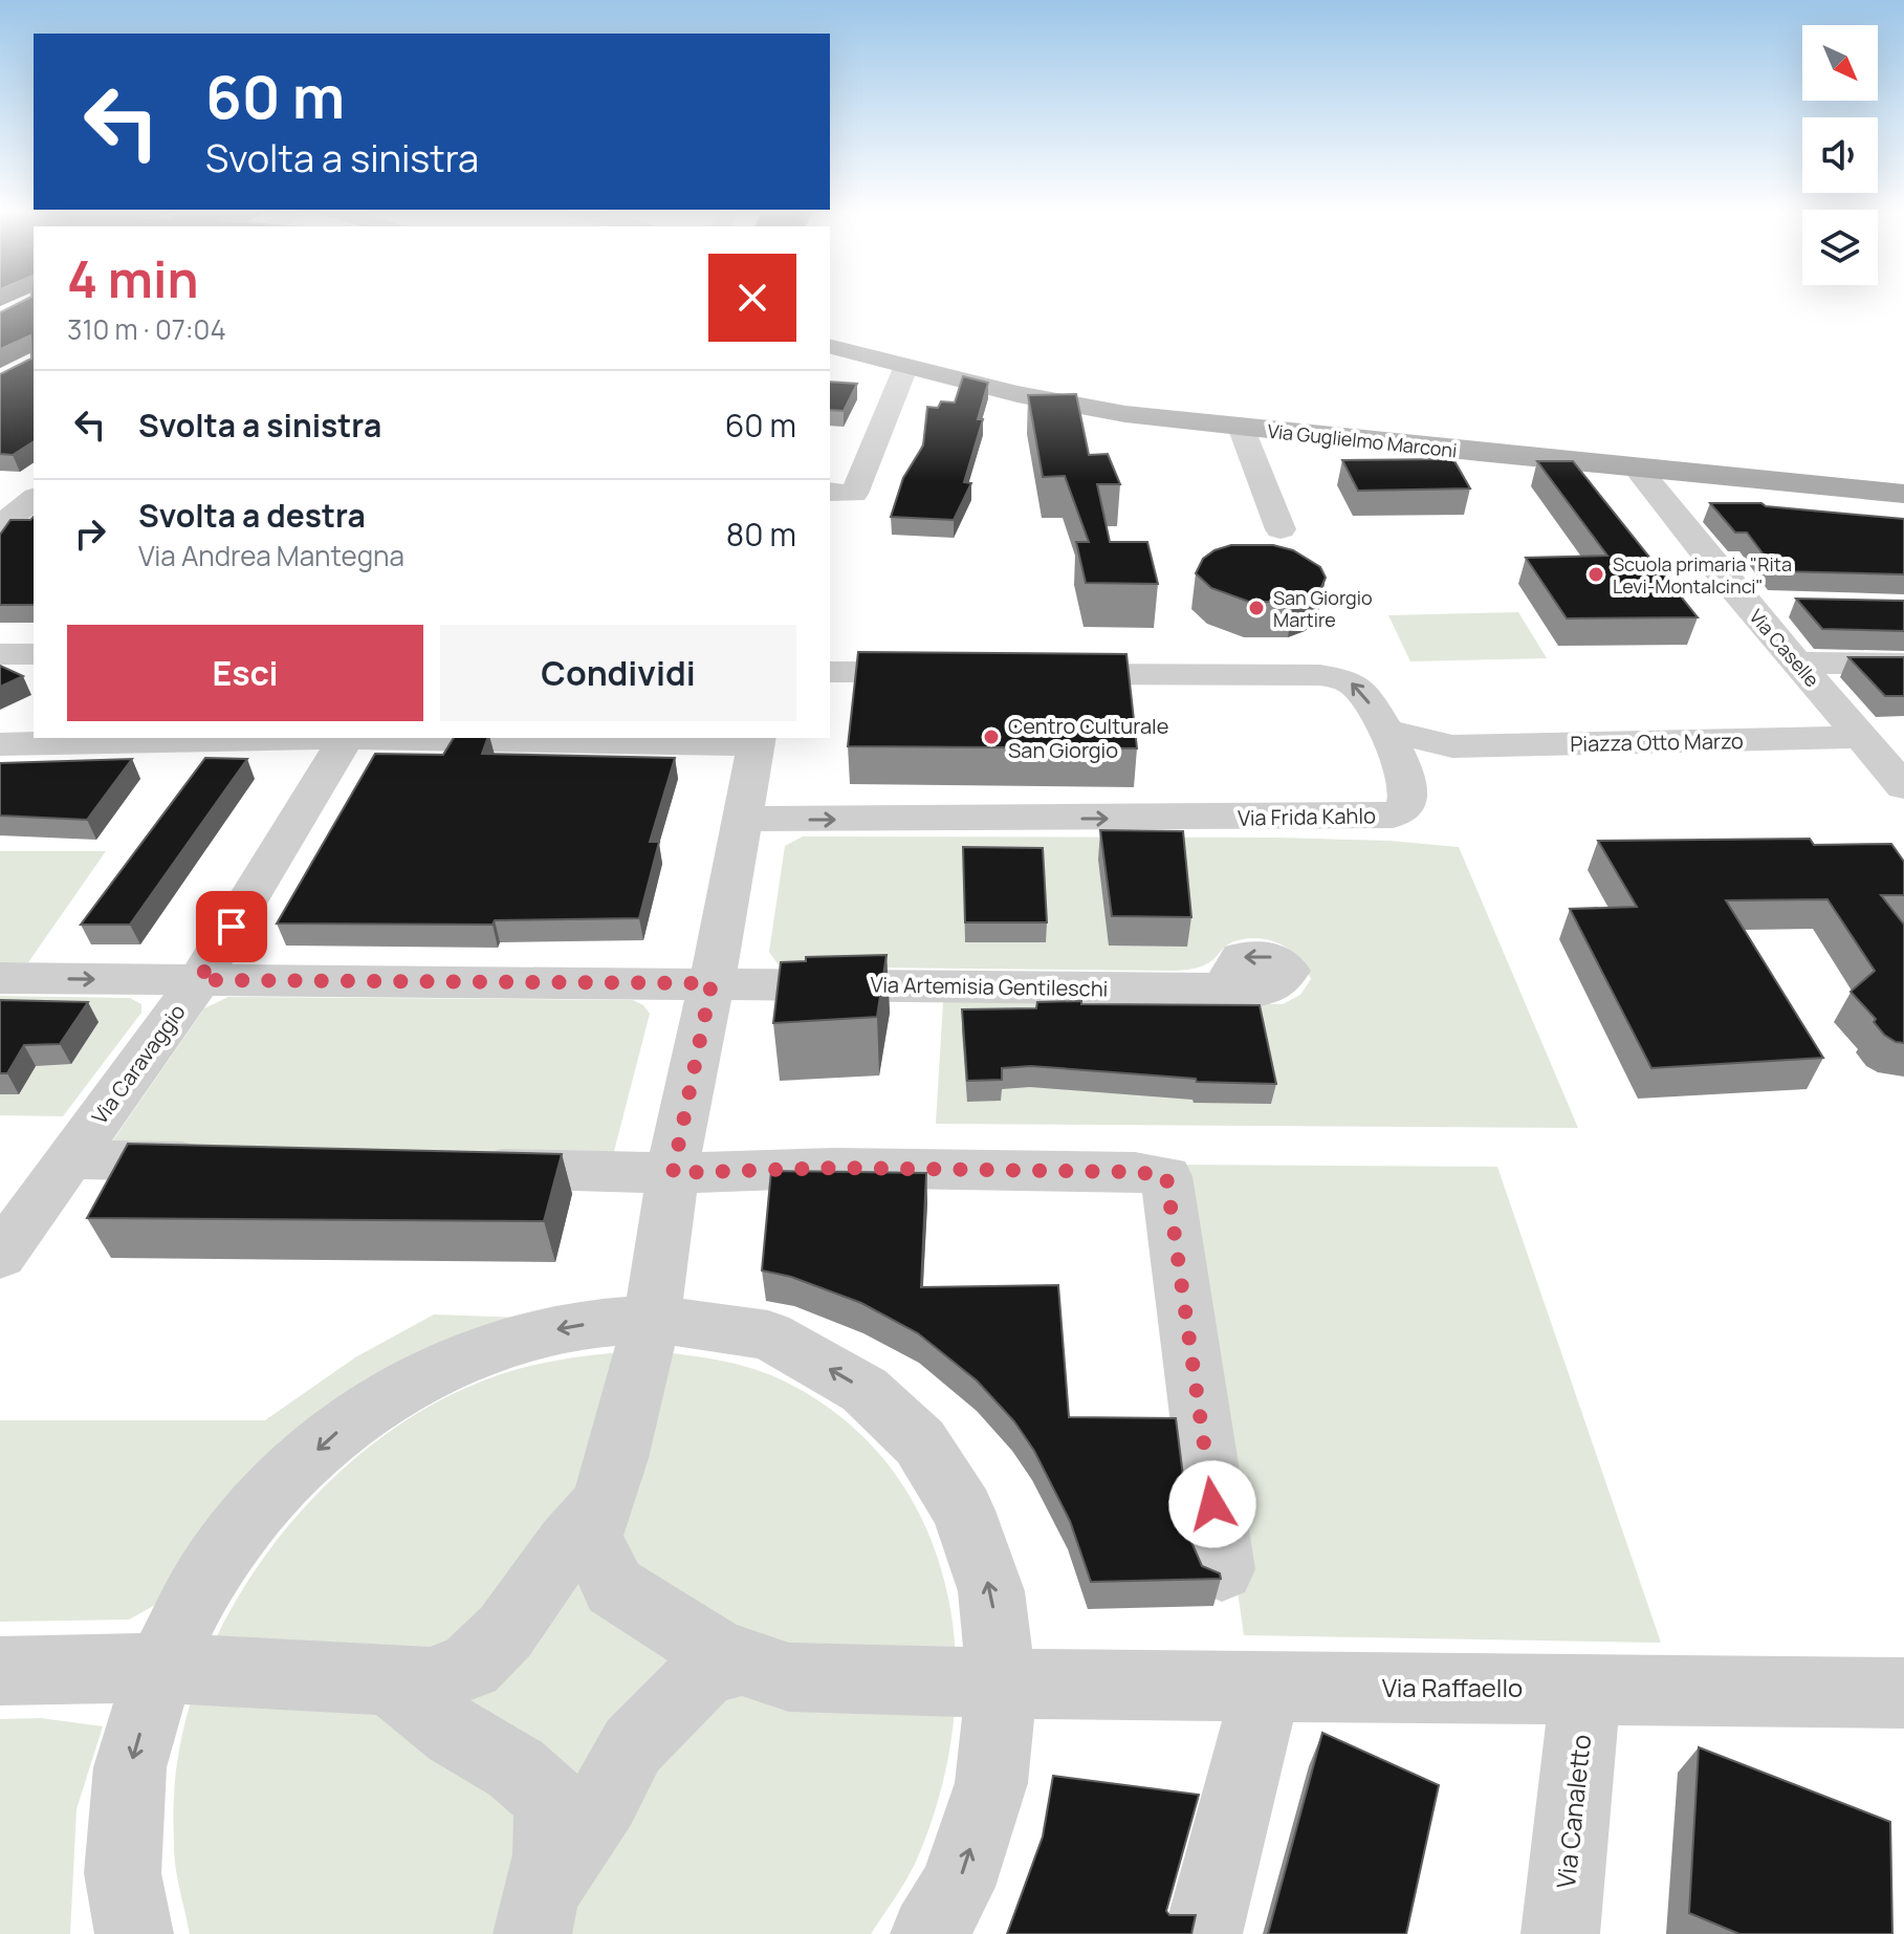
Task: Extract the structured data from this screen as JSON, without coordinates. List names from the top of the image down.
{
  "streets": {
    "main road": ["Via Guglielmo Marconi"],
    "street": [
      "Via Caselle",
      "Piazza Otto Marzo",
      "Via Frida Kahlo",
      "Via Artemisia Gentileschi",
      "Via Caravaggio",
      "Via Raffaello",
      "Via Canaletto"
    ]
  },
  "crossings": [
    ["Via Guglielmo Marconi", "Via Caselle"],
    ["Via Caselle", "Piazza Otto Marzo"],
    ["Piazza Otto Marzo", "Via Frida Kahlo"],
    ["Via Artemisia Gentileschi", "Via Caravaggio"],
    ["Via Raffaello", "Via Canaletto"]
  ],
  "places": ["Scuola primaria \"Rita Levi-Montalcinci\"", "San Giorgio Martire", "Centro Culturale San Giorgio"],
  "north": "bottom right",
  "page": {
    "turn": ["60 m", "Svolta a sinistra"],
    "heading": ["4 min", "310 m · 07:04"],
    "list": [
      {
        "name": "Svolta a sinistra",
        "value": "60 m"
      },
      {
        "name": "Svolta a destra",
        "note": "Via Andrea Mantegna",
        "value": "80 m"
      }
    ],
    "buttons": ["Esci", "Condividi"]
  }
}
